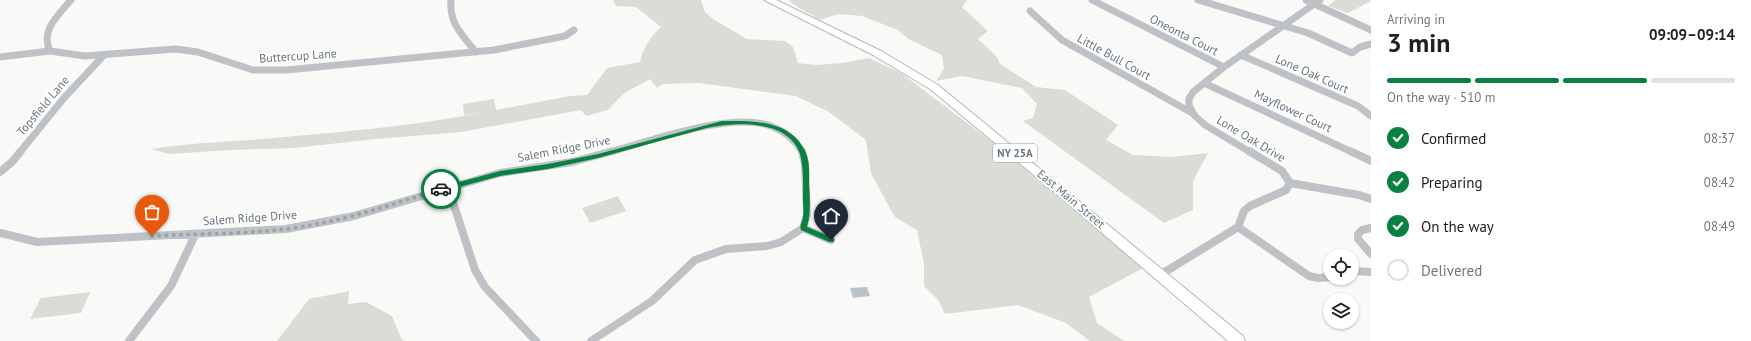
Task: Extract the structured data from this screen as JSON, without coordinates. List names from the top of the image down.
{
  "streets": {
    "main road": ["NY 25A", "East Main Street"],
    "street": [
      "Oneonta Court",
      "Buttercup Lane",
      "Little Bull Court",
      "Lone Oak Court",
      "Topsfield Lane",
      "Mayflower Court",
      "Lone Oak Drive",
      "Salem Ridge Drive"
    ]
  },
  "crossings": [
    ["Buttercup Lane", "Topsfield Lane"],
    ["Little Bull Court", "Lone Oak Drive"]
  ],
  "page": {
    "heading": ["3 min", "Arriving in", "09:09–09:14"],
    "bar": "On the way · 510 m",
    "list": [
      ["Confirmed", "08:37"],
      ["Preparing", "08:42"],
      ["On the way", "08:49"],
      "Delivered"
    ]
  }
}
